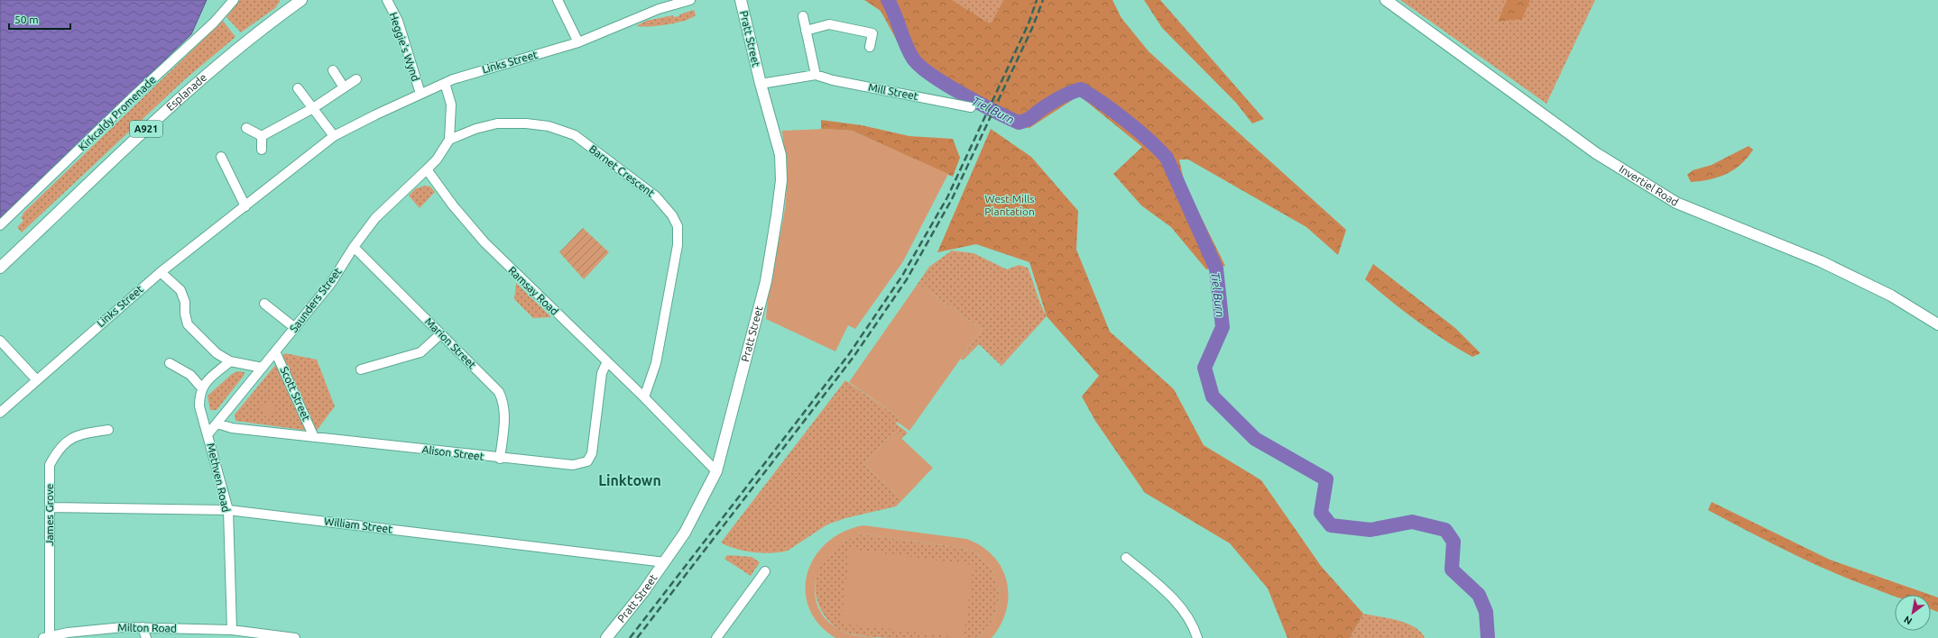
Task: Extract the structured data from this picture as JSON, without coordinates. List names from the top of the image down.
{
  "streets": {
    "main road": [
      "Pratt Street",
      "Esplanade",
      "A921",
      "Invertiel Road"
    ],
    "street": [
      "Heggie's Wynd",
      "Links Street",
      "Mill Street",
      "Kirkcaldy Promenade",
      "Barnet Crescent",
      "Ramsay Road",
      "Saunders Street",
      "Marion Street",
      "Scott Street",
      "Alison Street",
      "Methven Road",
      "James Grove",
      "William Street",
      "Milton Road"
    ]
  },
  "crossings": [
    ["Pratt Street", "Mill Street"],
    ["Pratt Street", "Ramsay Road"],
    ["Pratt Street", "William Street"],
    ["Heggie's Wynd", "Links Street"],
    ["Barnet Crescent", "Ramsay Road"],
    ["Ramsay Road", "Saunders Street"],
    ["Ramsay Road", "Alison Street"],
    ["Saunders Street", "Marion Street"],
    ["Saunders Street", "Scott Street"],
    ["Saunders Street", "Alison Street"],
    ["Saunders Street", "Methven Road"],
    ["Marion Street", "Alison Street"],
    ["Scott Street", "Alison Street"],
    ["Methven Road", "William Street"],
    ["Methven Road", "Milton Road"],
    ["James Grove", "William Street"],
    ["James Grove", "Milton Road"]
  ],
  "districts": ["Linktown"],
  "water": ["Tiel Burn"],
  "parks": ["West Mills Plantation"],
  "scale_bar": "50 m",
  "north": "bottom left"
}
